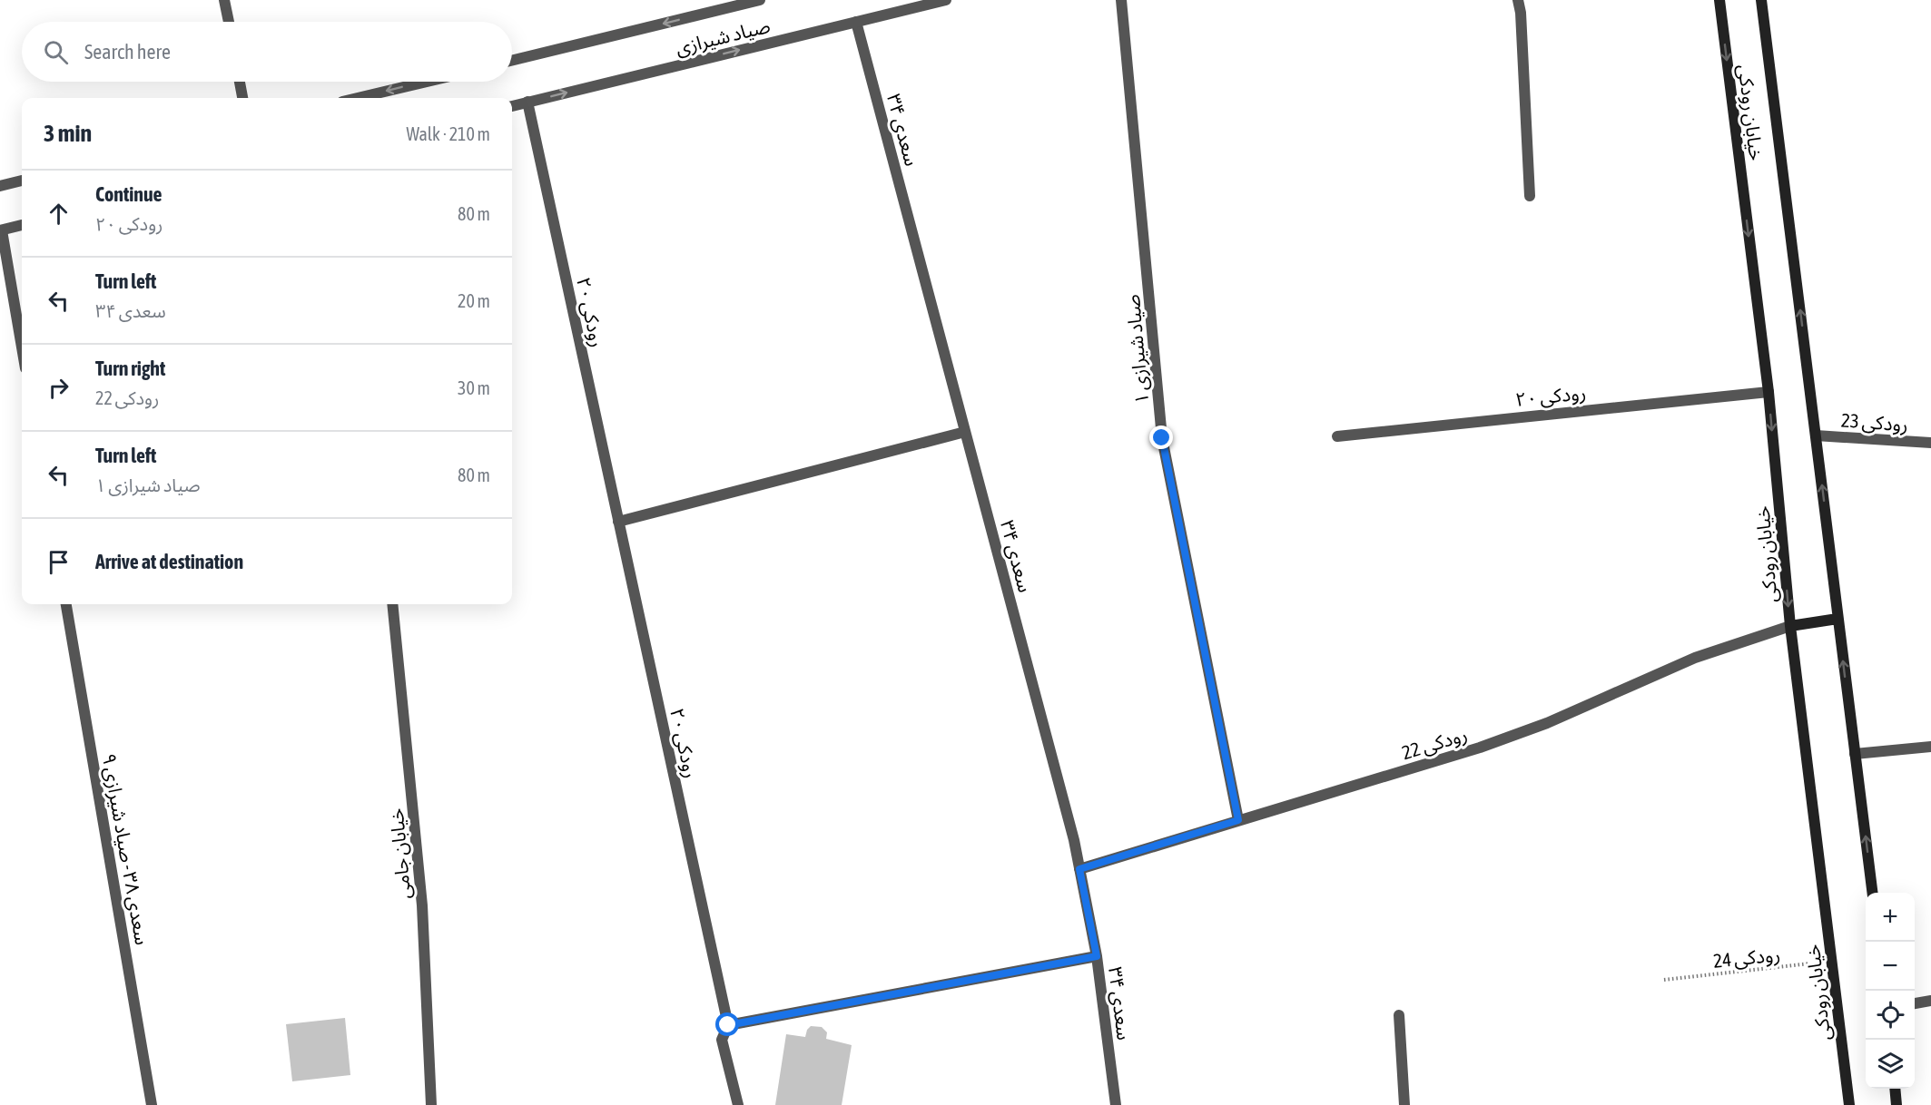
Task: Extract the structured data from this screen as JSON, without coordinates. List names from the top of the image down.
{
  "streets": {
    "main road": ["خیابان رودکی"],
    "street": [
      "صیاد شیرازی",
      "سعدی ۳۴",
      "رودکی ۲۰",
      "صیاد شیرازی ۱",
      "رودکی 23",
      "رودکی 22",
      "سعدی ۳۸ - صیاد شیرازی ۹",
      "خیابان جامی"
    ],
    "path": ["رودکی 24"]
  },
  "crossings": [
    ["صیاد شیرازی", "سعدی ۳۴"],
    ["صیاد شیرازی", "رودکی ۲۰"],
    ["خیابان رودکی", "رودکی ۲۰"],
    ["خیابان رودکی", "رودکی 23"],
    ["خیابان رودکی", "رودکی 22"],
    ["خیابان رودکی", "رودکی 24"],
    ["سعدی ۳۴", "رودکی 22"],
    ["صیاد شیرازی ۱", "رودکی 22"]
  ],
  "page": {
    "search": "Search here",
    "heading": ["3 min", "Walk · 210 m"],
    "list": [
      ["Continue", "رودکی ۲۰", "80 m"],
      ["Turn left", "سعدی ۳۴", "20 m"],
      ["Turn right", "رودکی 22", "30 m"],
      ["Turn left", "صیاد شیرازی ۱", "80 m"],
      "Arrive at destination"
    ],
    "map_buttons": ["+", "−"]
  }
}
